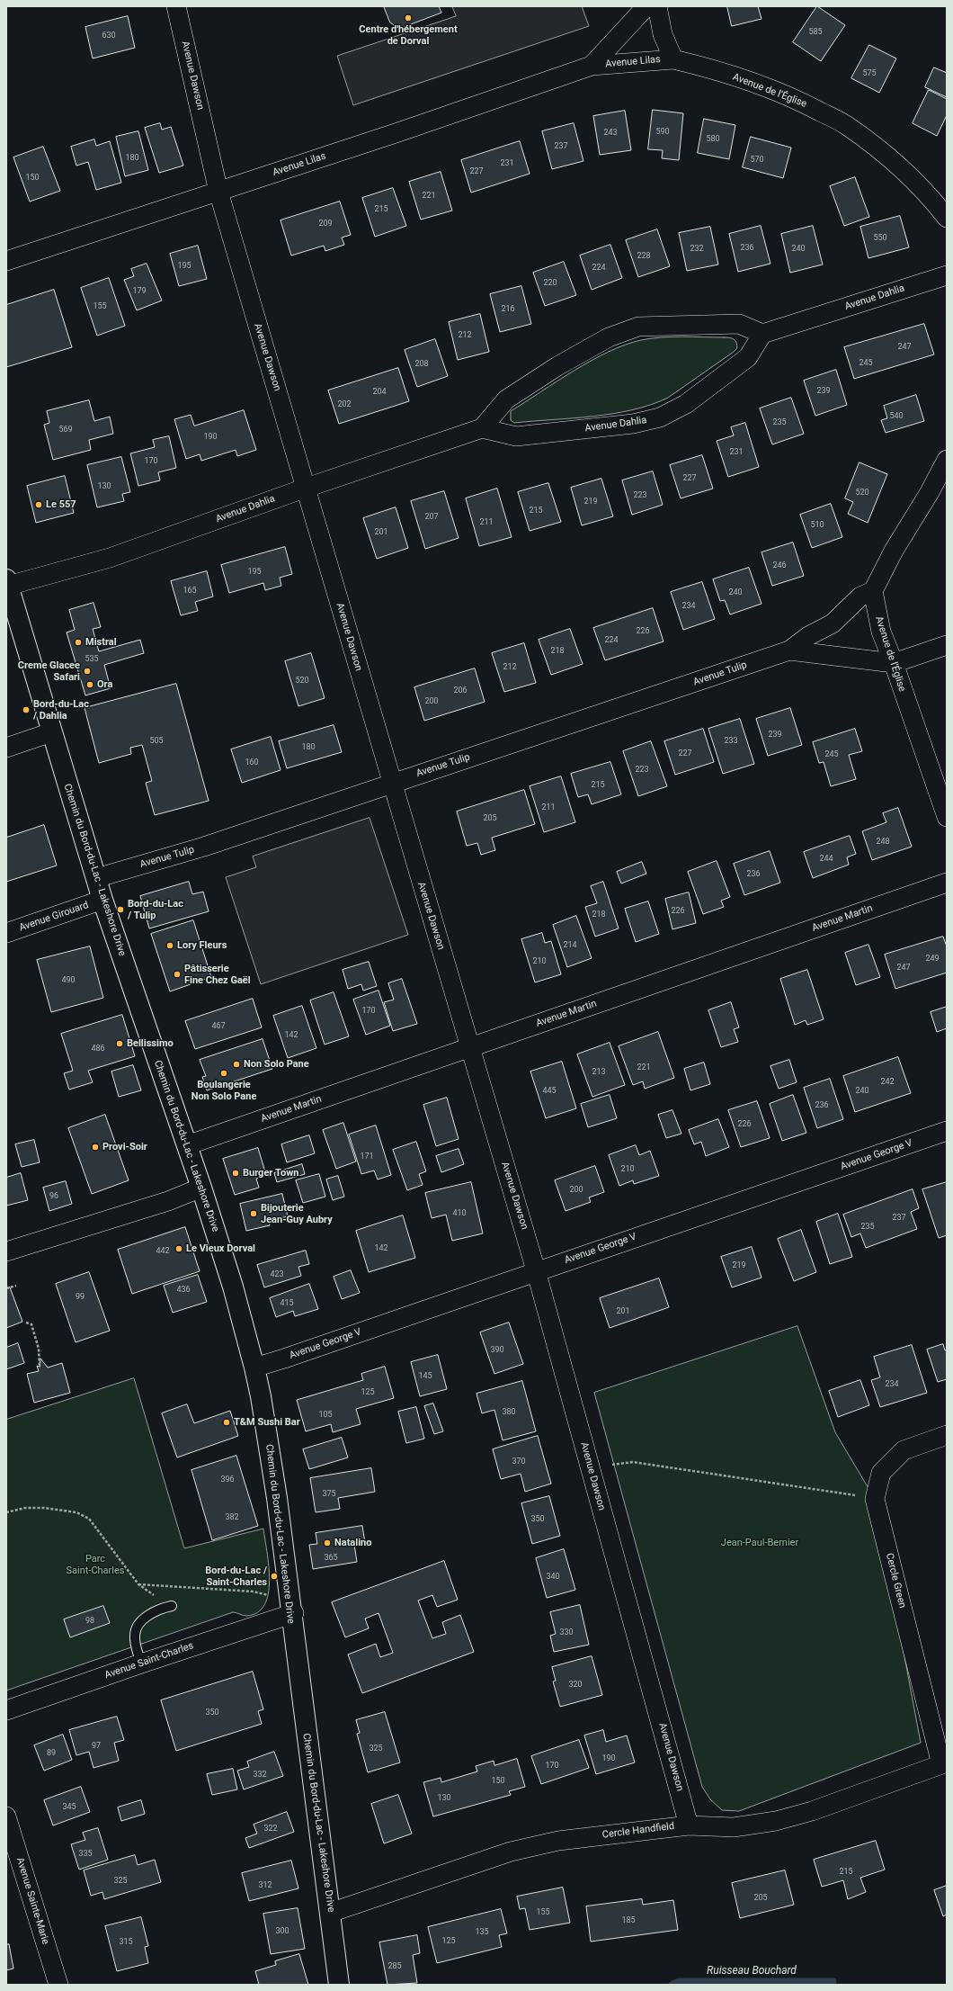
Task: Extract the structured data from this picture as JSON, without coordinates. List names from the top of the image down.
{
  "streets": {
    "street": [
      "Avenue Lilas",
      "Avenue Dawson",
      "Avenue de l'Église",
      "Avenue Dahlia",
      "Avenue Tulip",
      "Chemin du Bord-du-Lac - Lakeshore Drive",
      "Avenue Girouard",
      "Avenue Martin",
      "Avenue George V",
      "Cercle Green",
      "Avenue Saint-Charles",
      "Cercle Handfield",
      "Avenue Sainte-Marie"
    ]
  },
  "crossings": [
    ["Avenue Lilas", "Avenue Dawson"],
    ["Avenue Lilas", "Avenue de l'Église"],
    ["Avenue Dawson", "Avenue Dahlia"],
    ["Avenue Dawson", "Avenue Tulip"],
    ["Avenue Dawson", "Avenue Martin"],
    ["Avenue Dawson", "Avenue George V"],
    ["Avenue Dawson", "Cercle Handfield"],
    ["Avenue de l'Église", "Avenue Tulip"],
    ["Avenue Dahlia", "Chemin du Bord-du-Lac - Lakeshore Drive"],
    ["Avenue Tulip", "Chemin du Bord-du-Lac - Lakeshore Drive"],
    ["Chemin du Bord-du-Lac - Lakeshore Drive", "Avenue Girouard"],
    ["Chemin du Bord-du-Lac - Lakeshore Drive", "Avenue Martin"],
    ["Chemin du Bord-du-Lac - Lakeshore Drive", "Avenue George V"],
    ["Chemin du Bord-du-Lac - Lakeshore Drive", "Avenue Saint-Charles"],
    ["Chemin du Bord-du-Lac - Lakeshore Drive", "Cercle Handfield"],
    ["Cercle Green", "Cercle Handfield"]
  ],
  "water": ["Ruisseau Bouchard"],
  "parks": ["Jean-Paul-Bernier", "Parc Saint-Charles"],
  "places": [
    "Centre d'hébergement de Dorval",
    "Le 557",
    "Mistral",
    "Creme Glacee Safari",
    "Ora",
    "Bord-du-Lac / Dahlia",
    "Bord-du-Lac / Tulip",
    "Lory Fleurs",
    "Pâtisserie Fine Chez Gaël",
    "Bellissimo",
    "Non Solo Pane",
    "Boulangerie Non Solo Pane",
    "Provi-Soir",
    "Burger Town",
    "Bijouterie Jean-Guy Aubry",
    "Le Vieux Dorval",
    "T&M Sushi Bar",
    "Natalino",
    "Bord-du-Lac / Saint-Charles"
  ],
  "house_numbers": [
    "585",
    "630",
    "575",
    "590",
    "243",
    "580",
    "237",
    "180",
    "570",
    "231",
    "227",
    "150",
    "221",
    "215",
    "209",
    "550",
    "236",
    "232",
    "240",
    "228",
    "195",
    "224",
    "220",
    "179",
    "155",
    "216",
    "212",
    "247",
    "245",
    "208",
    "239",
    "204",
    "202",
    "540",
    "235",
    "569",
    "190",
    "231",
    "170",
    "227",
    "130",
    "520",
    "223",
    "219",
    "215",
    "207",
    "211",
    "510",
    "201",
    "246",
    "195",
    "165",
    "240",
    "234",
    "226",
    "224",
    "218",
    "535",
    "212",
    "520",
    "206",
    "200",
    "239",
    "505",
    "233",
    "180",
    "227",
    "245",
    "160",
    "223",
    "215",
    "211",
    "205",
    "248",
    "244",
    "236",
    "226",
    "218",
    "214",
    "249",
    "210",
    "247",
    "490",
    "170",
    "467",
    "142",
    "486",
    "221",
    "213",
    "242",
    "445",
    "240",
    "236",
    "226",
    "171",
    "210",
    "200",
    "96",
    "410",
    "237",
    "235",
    "142",
    "442",
    "219",
    "423",
    "436",
    "99",
    "415",
    "201",
    "390",
    "145",
    "234",
    "125",
    "380",
    "105",
    "370",
    "396",
    "375",
    "382",
    "350",
    "365",
    "340",
    "98",
    "330",
    "320",
    "350",
    "97",
    "325",
    "89",
    "190",
    "170",
    "332",
    "150",
    "130",
    "345",
    "322",
    "335",
    "215",
    "325",
    "312",
    "205",
    "155",
    "185",
    "300",
    "135",
    "125",
    "315",
    "285"
  ]
}
